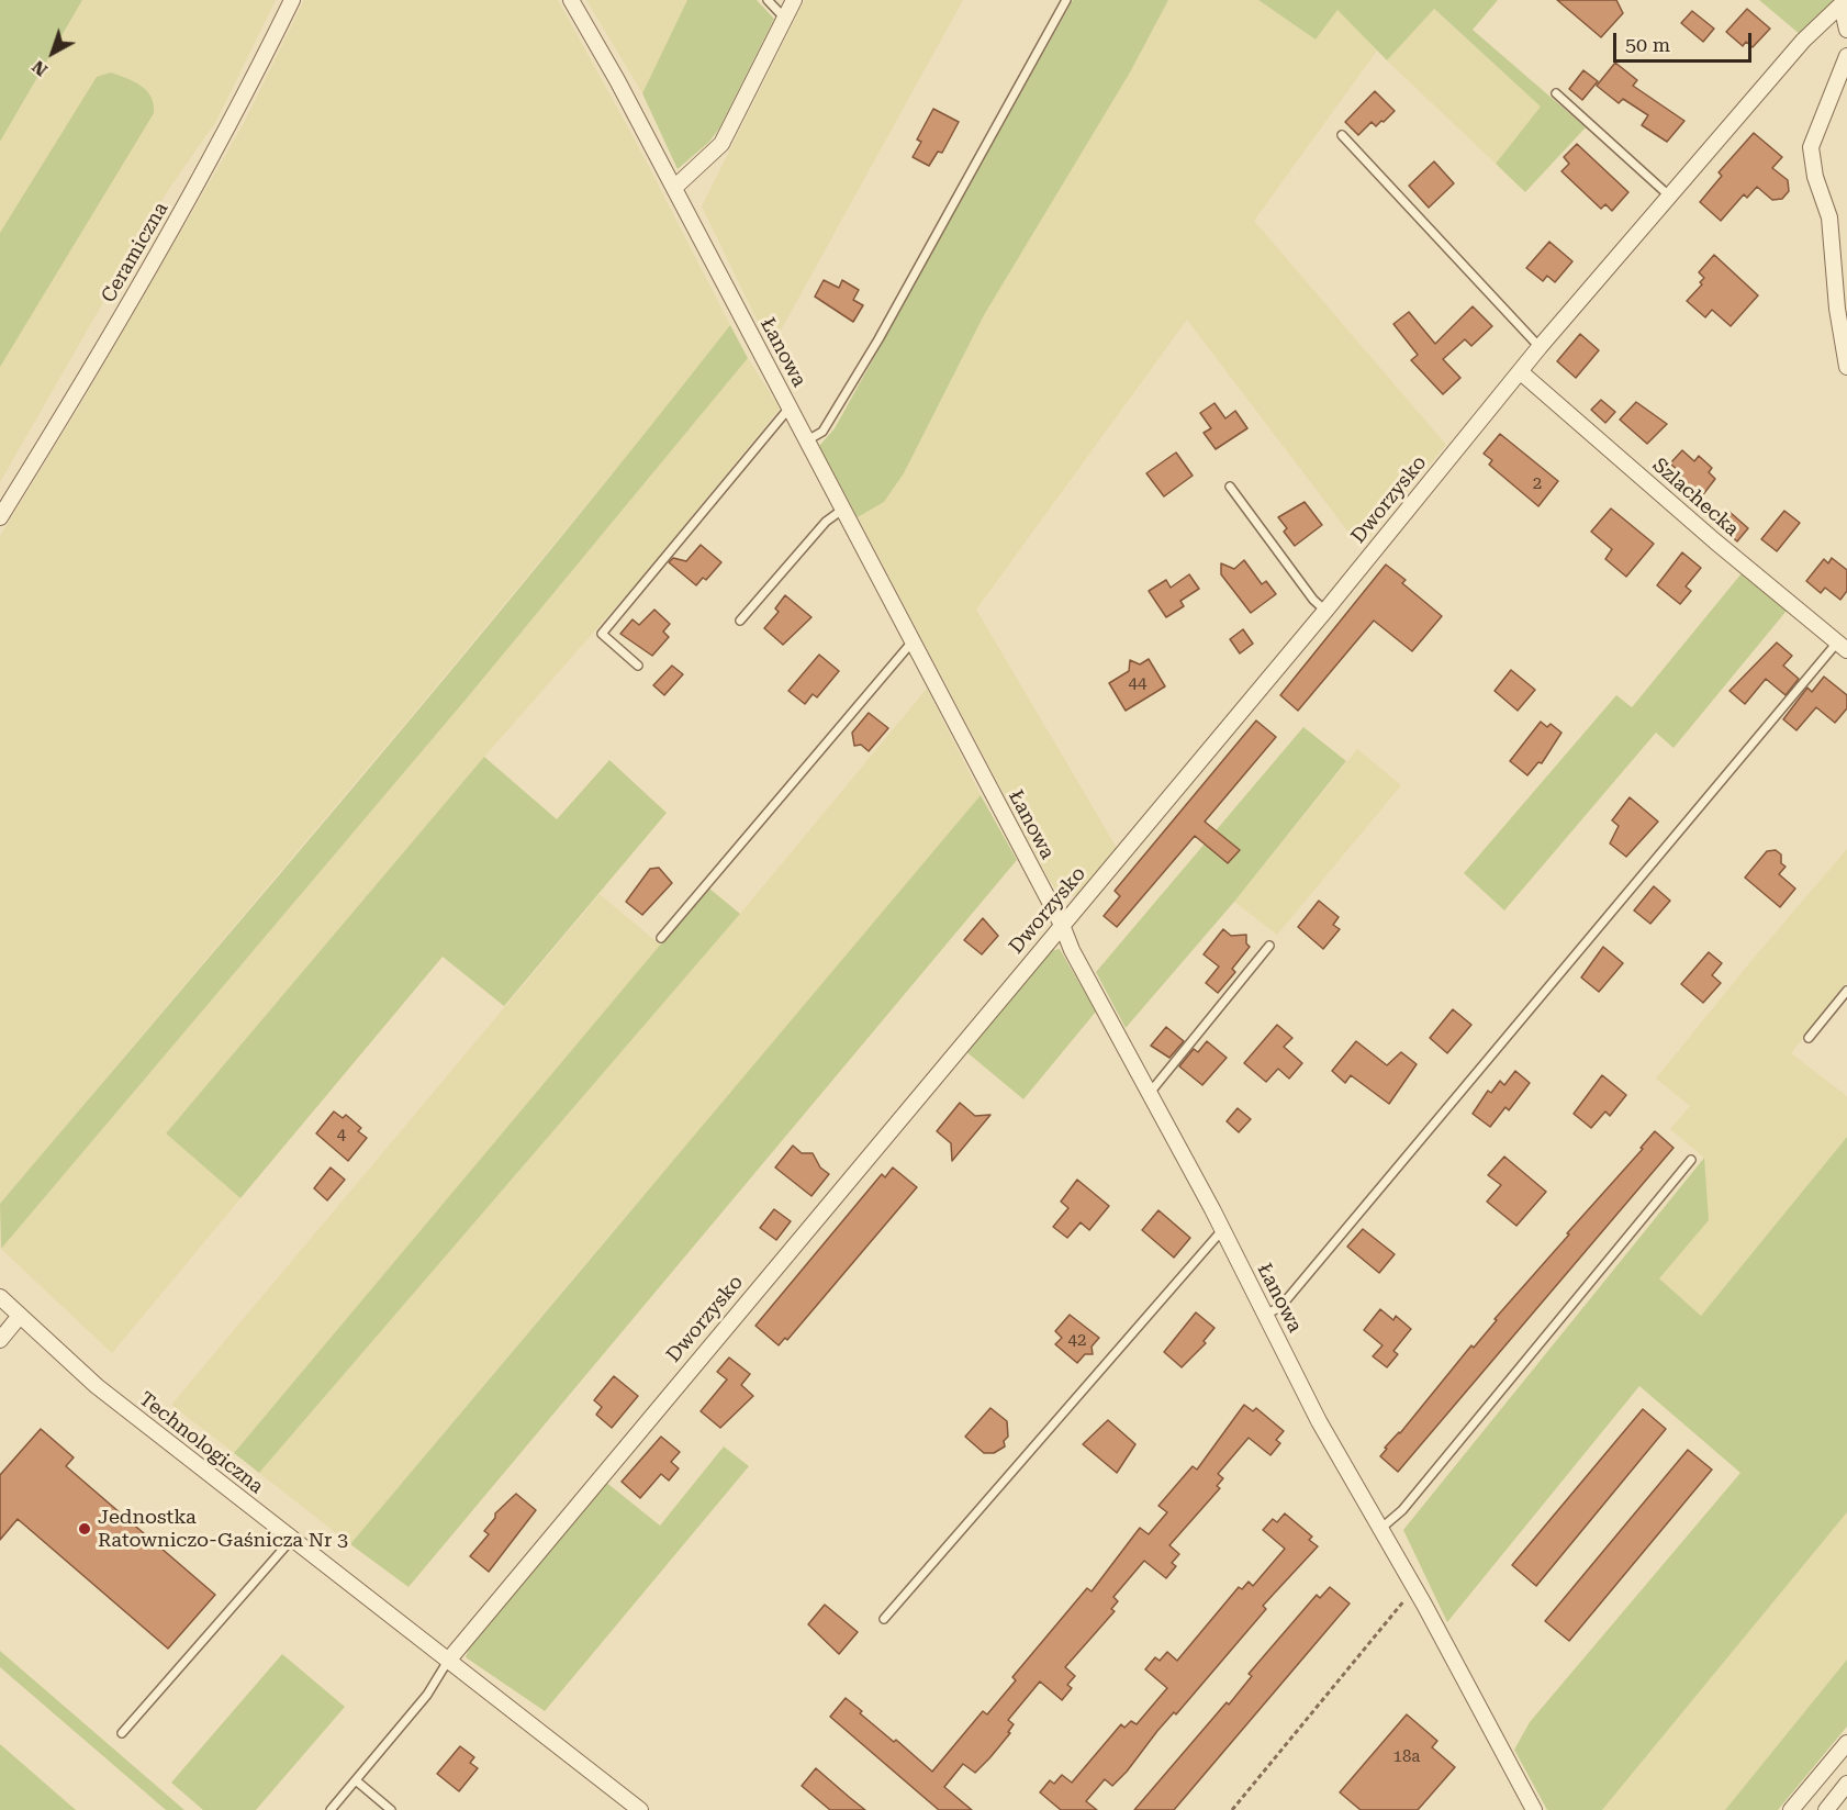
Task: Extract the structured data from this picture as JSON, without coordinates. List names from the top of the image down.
{
  "streets": {
    "street": [
      "Ceramiczna",
      "Łanowa",
      "Szlachecka",
      "Dworzysko",
      "Technologiczna"
    ]
  },
  "crossings": [
    ["Łanowa", "Dworzysko"],
    ["Szlachecka", "Dworzysko"],
    ["Dworzysko", "Technologiczna"]
  ],
  "places": ["Jednostka Ratowniczo-Gaśnicza Nr 3"],
  "house_numbers": [
    "2",
    "44",
    "4",
    "42",
    "18a"
  ],
  "scale_bar": "50 m",
  "north": "bottom left"
}
